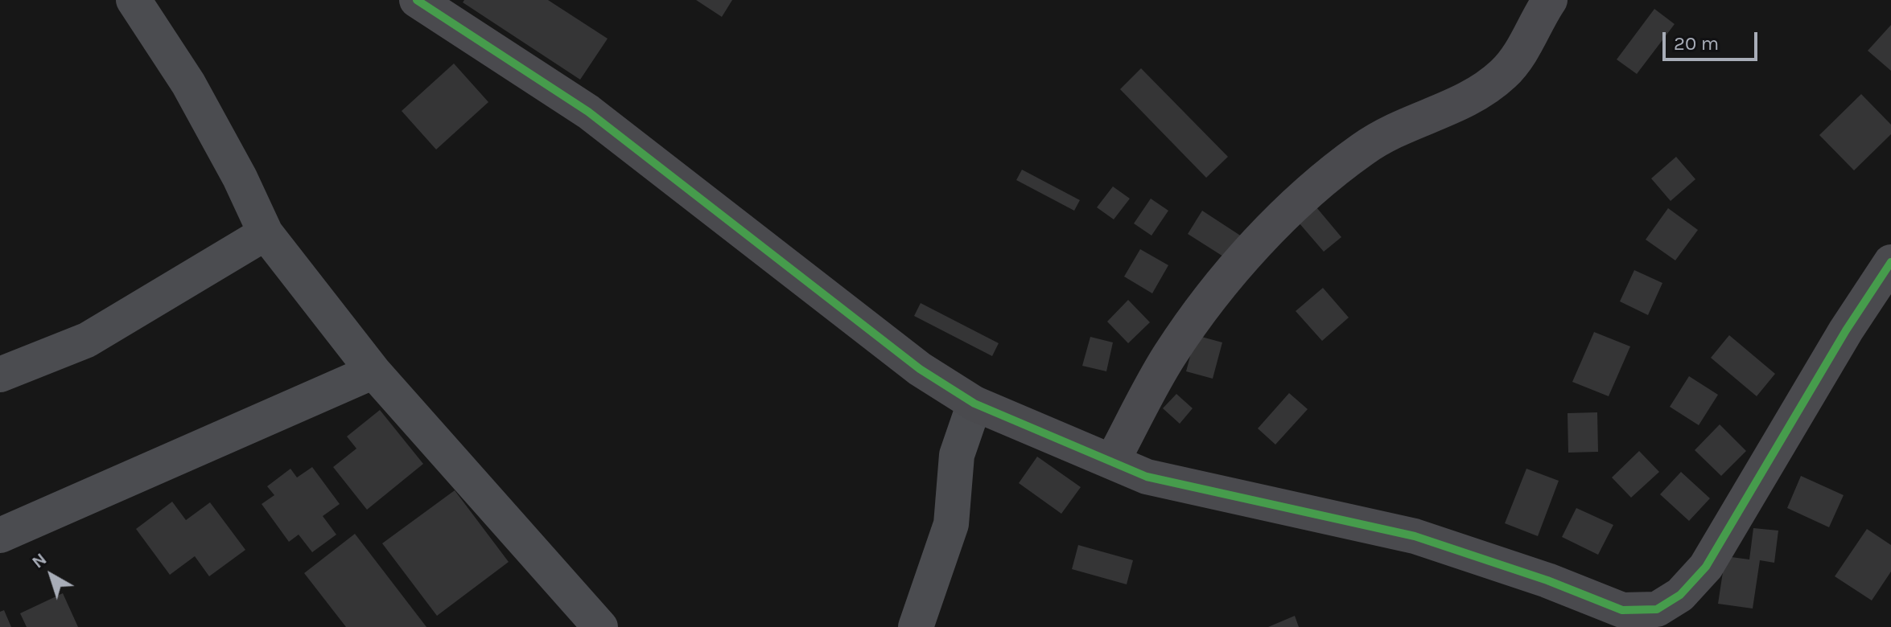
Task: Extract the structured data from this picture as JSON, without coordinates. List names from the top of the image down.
{
  "scale_bar": "20 m",
  "north": "top left"
}
